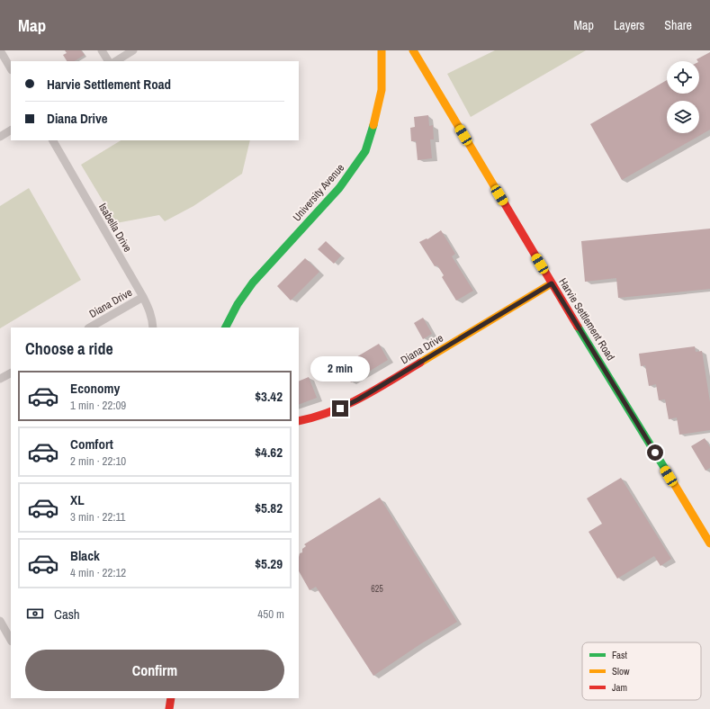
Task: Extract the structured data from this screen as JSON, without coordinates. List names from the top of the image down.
{
  "streets": {
    "street": [
      "University Avenue",
      "Isabella Drive",
      "Diana Drive",
      "Harvie Settlement Road"
    ]
  },
  "crossings": [
    ["Isabella Drive", "Diana Drive"],
    ["Diana Drive", "Harvie Settlement Road"]
  ],
  "house_numbers": ["625"],
  "legend": ["Fast", "Slow", "Jam"],
  "page": {
    "header": "Map",
    "nav": ["Map", "Layers", "Share"],
    "banner": ["Harvie Settlement Road", "Diana Drive"],
    "heading": "Choose a ride",
    "bubble": "2 min",
    "list": [
      {
        "name": "Economy",
        "note": "1 min · 22:09",
        "value": "$3.42"
      },
      {
        "name": "Comfort",
        "note": "2 min · 22:10",
        "value": "$4.62"
      },
      {
        "name": "XL",
        "note": "3 min · 22:11",
        "value": "$5.82"
      },
      {
        "name": "Black",
        "note": "4 min · 22:12",
        "value": "$5.29"
      }
    ],
    "pay": ["Cash", "450 m"],
    "buttons": "Confirm"
  }
}
